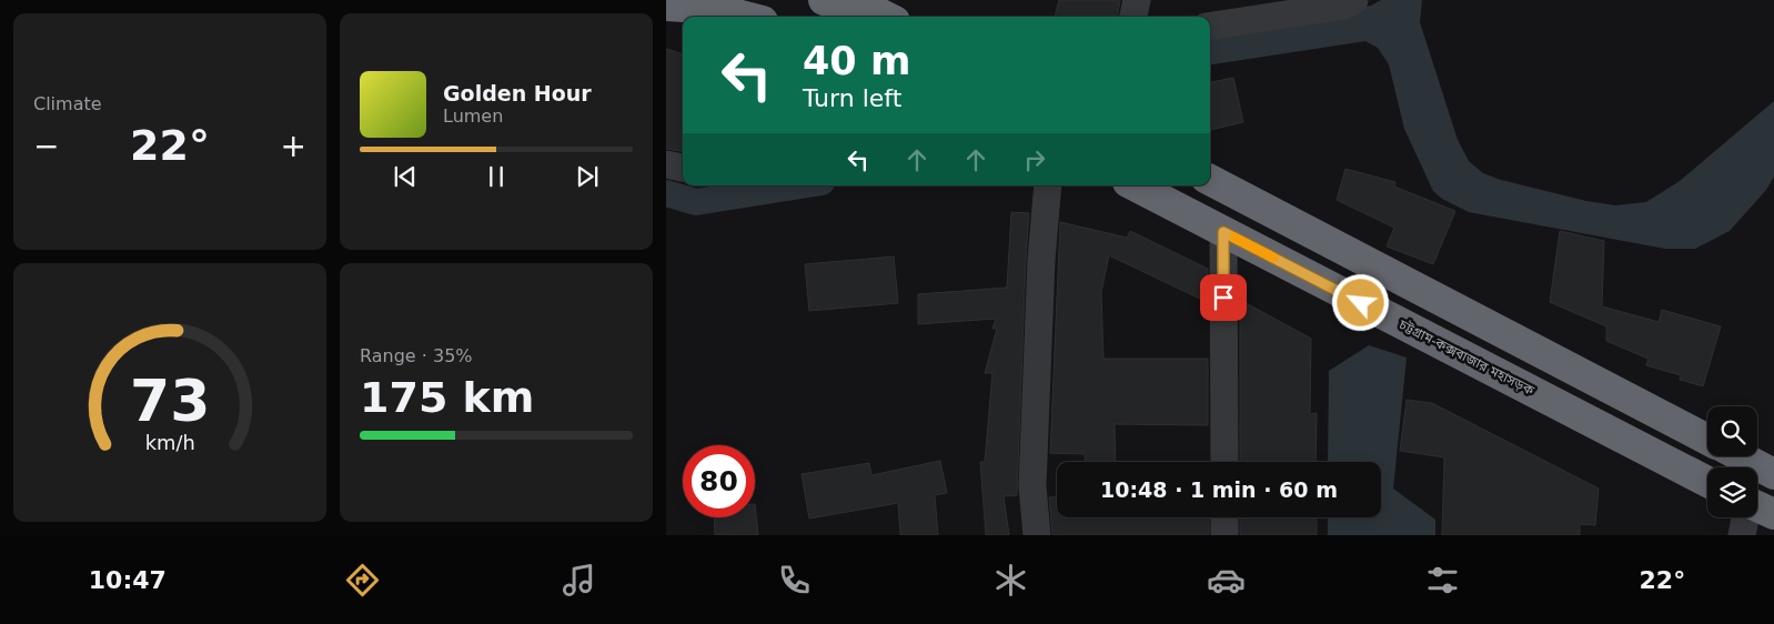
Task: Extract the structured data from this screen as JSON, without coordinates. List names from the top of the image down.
{
  "streets": {
    "highway": ["চট্টগ্রাম-কক্সবাজার মহাসড়ক"]
  },
  "page": {
    "tile": [
      "Climate",
      ["Range · 35%", "175 km"]
    ],
    "turn": ["40 m", "Turn left"],
    "song": ["Golden Hour", "Lumen"],
    "heat": ["−", "22°", "+"],
    "limit": "80",
    "trip": "10:48 · 1 min · 60 m",
    "tabs": ["10:47", "22°"],
    "gauge": ["73", "km/h"]
  }
}
